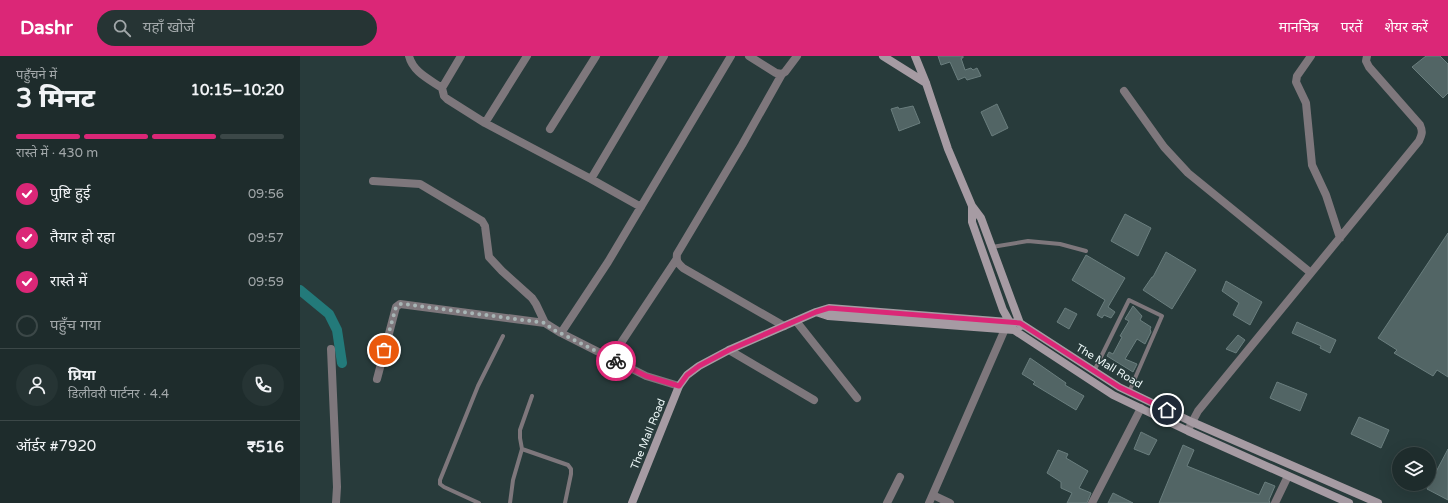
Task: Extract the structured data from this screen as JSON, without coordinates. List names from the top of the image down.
{
  "streets": {
    "main road": ["The Mall Road"]
  },
  "page": {
    "header": "Dashr",
    "search": "यहाँ खोजें",
    "nav": ["मानचित्र", "परतें", "शेयर करें"],
    "heading": ["3 मिनट", "पहुँचने में", "10:15–10:20"],
    "panel": [
      "प्रिया",
      "डिलीवरी पार्टनर · 4.4",
      "ऑर्डर #7920",
      "₹516"
    ],
    "bar": "रास्ते में · 430 m",
    "list": [
      ["पुष्टि हुई", "09:56"],
      ["तैयार हो रहा", "09:57"],
      ["रास्ते में", "09:59"],
      "पहुँच गया"
    ]
  }
}
